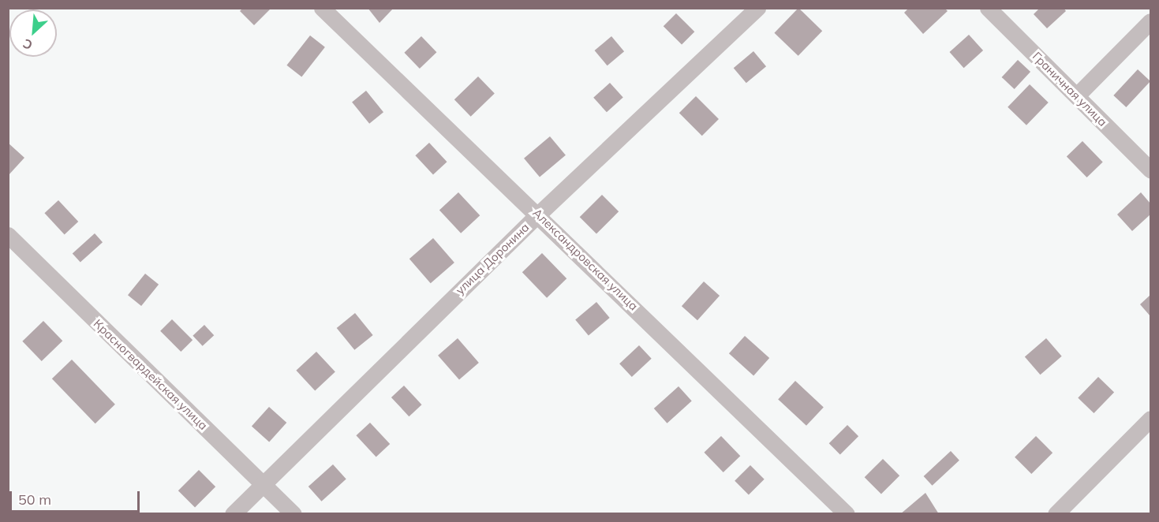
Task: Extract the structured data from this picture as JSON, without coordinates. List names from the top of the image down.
{
  "streets": {
    "street": [
      "Граничная улица",
      "улица Доронина",
      "Александровская улица",
      "Красногвардейская улица"
    ]
  },
  "crossings": [
    ["улица Доронина", "Александровская улица"],
    ["улица Доронина", "Красногвардейская улица"]
  ],
  "scale_bar": "50 m",
  "north": "bottom left"
}
